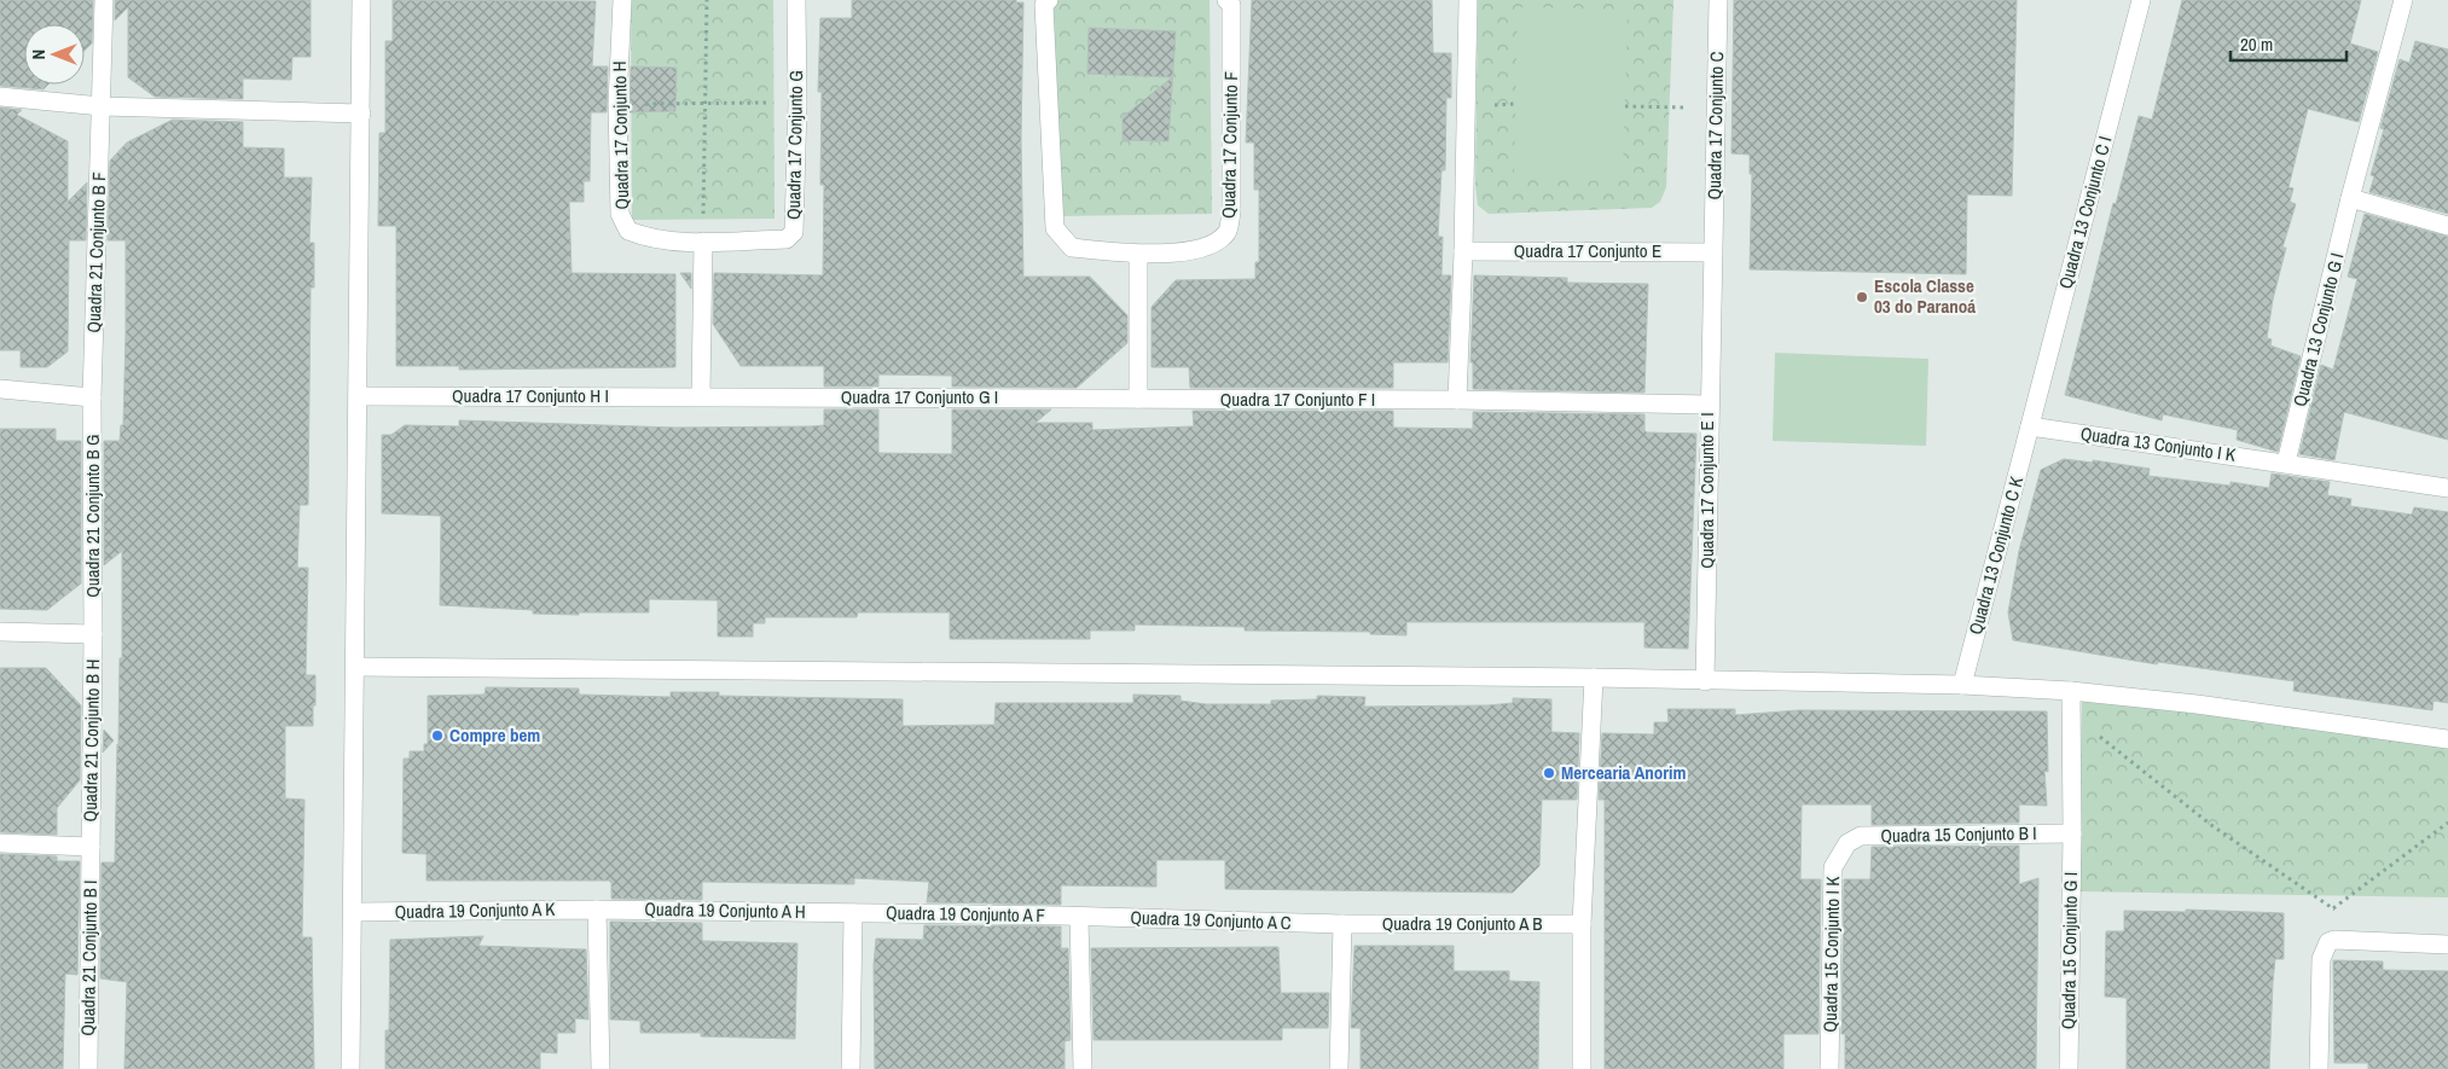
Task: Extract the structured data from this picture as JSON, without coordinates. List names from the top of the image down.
{
  "streets": {
    "street": [
      "Quadra 17 Conjunto C",
      "Quadra 17 Conjunto H",
      "Quadra 17 Conjunto G",
      "Quadra 17 Conjunto F",
      "Quadra 13 Conjunto C I",
      "Quadra 17 Conjunto E",
      "Quadra 21 Conjunto B F",
      "Quadra 13 Conjunto G I",
      "Quadra 17 Conjunto H I",
      "Quadra 17 Conjunto G I",
      "Quadra 17 Conjunto F I",
      "Quadra 13 Conjunto I K",
      "Quadra 17 Conjunto E I",
      "Quadra 21 Conjunto B G",
      "Quadra 13 Conjunto C K",
      "Quadra 21 Conjunto B H",
      "Quadra 15 Conjunto B I",
      "Quadra 19 Conjunto A K",
      "Quadra 19 Conjunto A H",
      "Quadra 19 Conjunto A F",
      "Quadra 19 Conjunto A C",
      "Quadra 19 Conjunto A B",
      "Quadra 15 Conjunto G I",
      "Quadra 15 Conjunto I K",
      "Quadra 21 Conjunto B I"
    ]
  },
  "crossings": [
    ["Quadra 17 Conjunto C", "Quadra 17 Conjunto E"],
    ["Quadra 17 Conjunto C", "Quadra 17 Conjunto E I"],
    ["Quadra 17 Conjunto H", "Quadra 17 Conjunto G"],
    ["Quadra 13 Conjunto C I", "Quadra 13 Conjunto I K"],
    ["Quadra 13 Conjunto C I", "Quadra 13 Conjunto C K"],
    ["Quadra 21 Conjunto B F", "Quadra 21 Conjunto B G"],
    ["Quadra 13 Conjunto G I", "Quadra 13 Conjunto I K"],
    ["Quadra 17 Conjunto H I", "Quadra 17 Conjunto G I"],
    ["Quadra 17 Conjunto G I", "Quadra 17 Conjunto F I"],
    ["Quadra 17 Conjunto F I", "Quadra 17 Conjunto E I"],
    ["Quadra 13 Conjunto I K", "Quadra 13 Conjunto C K"],
    ["Quadra 21 Conjunto B G", "Quadra 21 Conjunto B H"],
    ["Quadra 21 Conjunto B H", "Quadra 21 Conjunto B I"],
    ["Quadra 15 Conjunto B I", "Quadra 15 Conjunto G I"],
    ["Quadra 15 Conjunto B I", "Quadra 15 Conjunto I K"],
    ["Quadra 19 Conjunto A K", "Quadra 19 Conjunto A H"],
    ["Quadra 19 Conjunto A H", "Quadra 19 Conjunto A F"],
    ["Quadra 19 Conjunto A F", "Quadra 19 Conjunto A C"],
    ["Quadra 19 Conjunto A C", "Quadra 19 Conjunto A B"]
  ],
  "places": ["Escola Classe 03 do Paranoá", "Compre bem", "Mercearia Anorim"],
  "scale_bar": "20 m",
  "north": "left"
}
